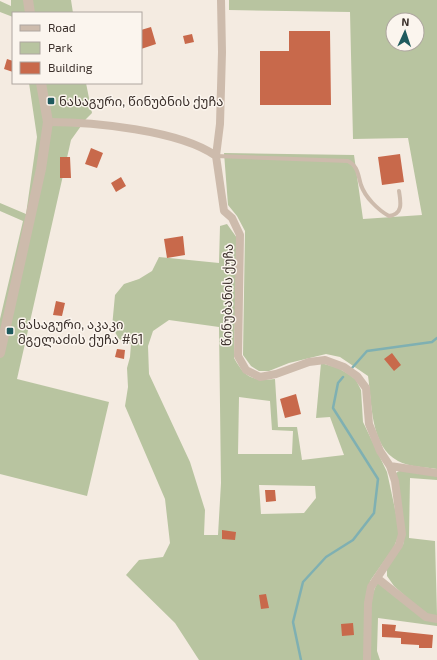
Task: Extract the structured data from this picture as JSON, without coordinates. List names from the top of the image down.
{
  "streets": {
    "street": ["წინუბანის ქუჩა"]
  },
  "places": {
    "transit": ["ნასაგური, წინუბნის ქუჩა", "ნასაგური, აკაკი მგელაძის ქუჩა #61"]
  },
  "legend": ["Road", "Park", "Building"],
  "north": "top"
}
